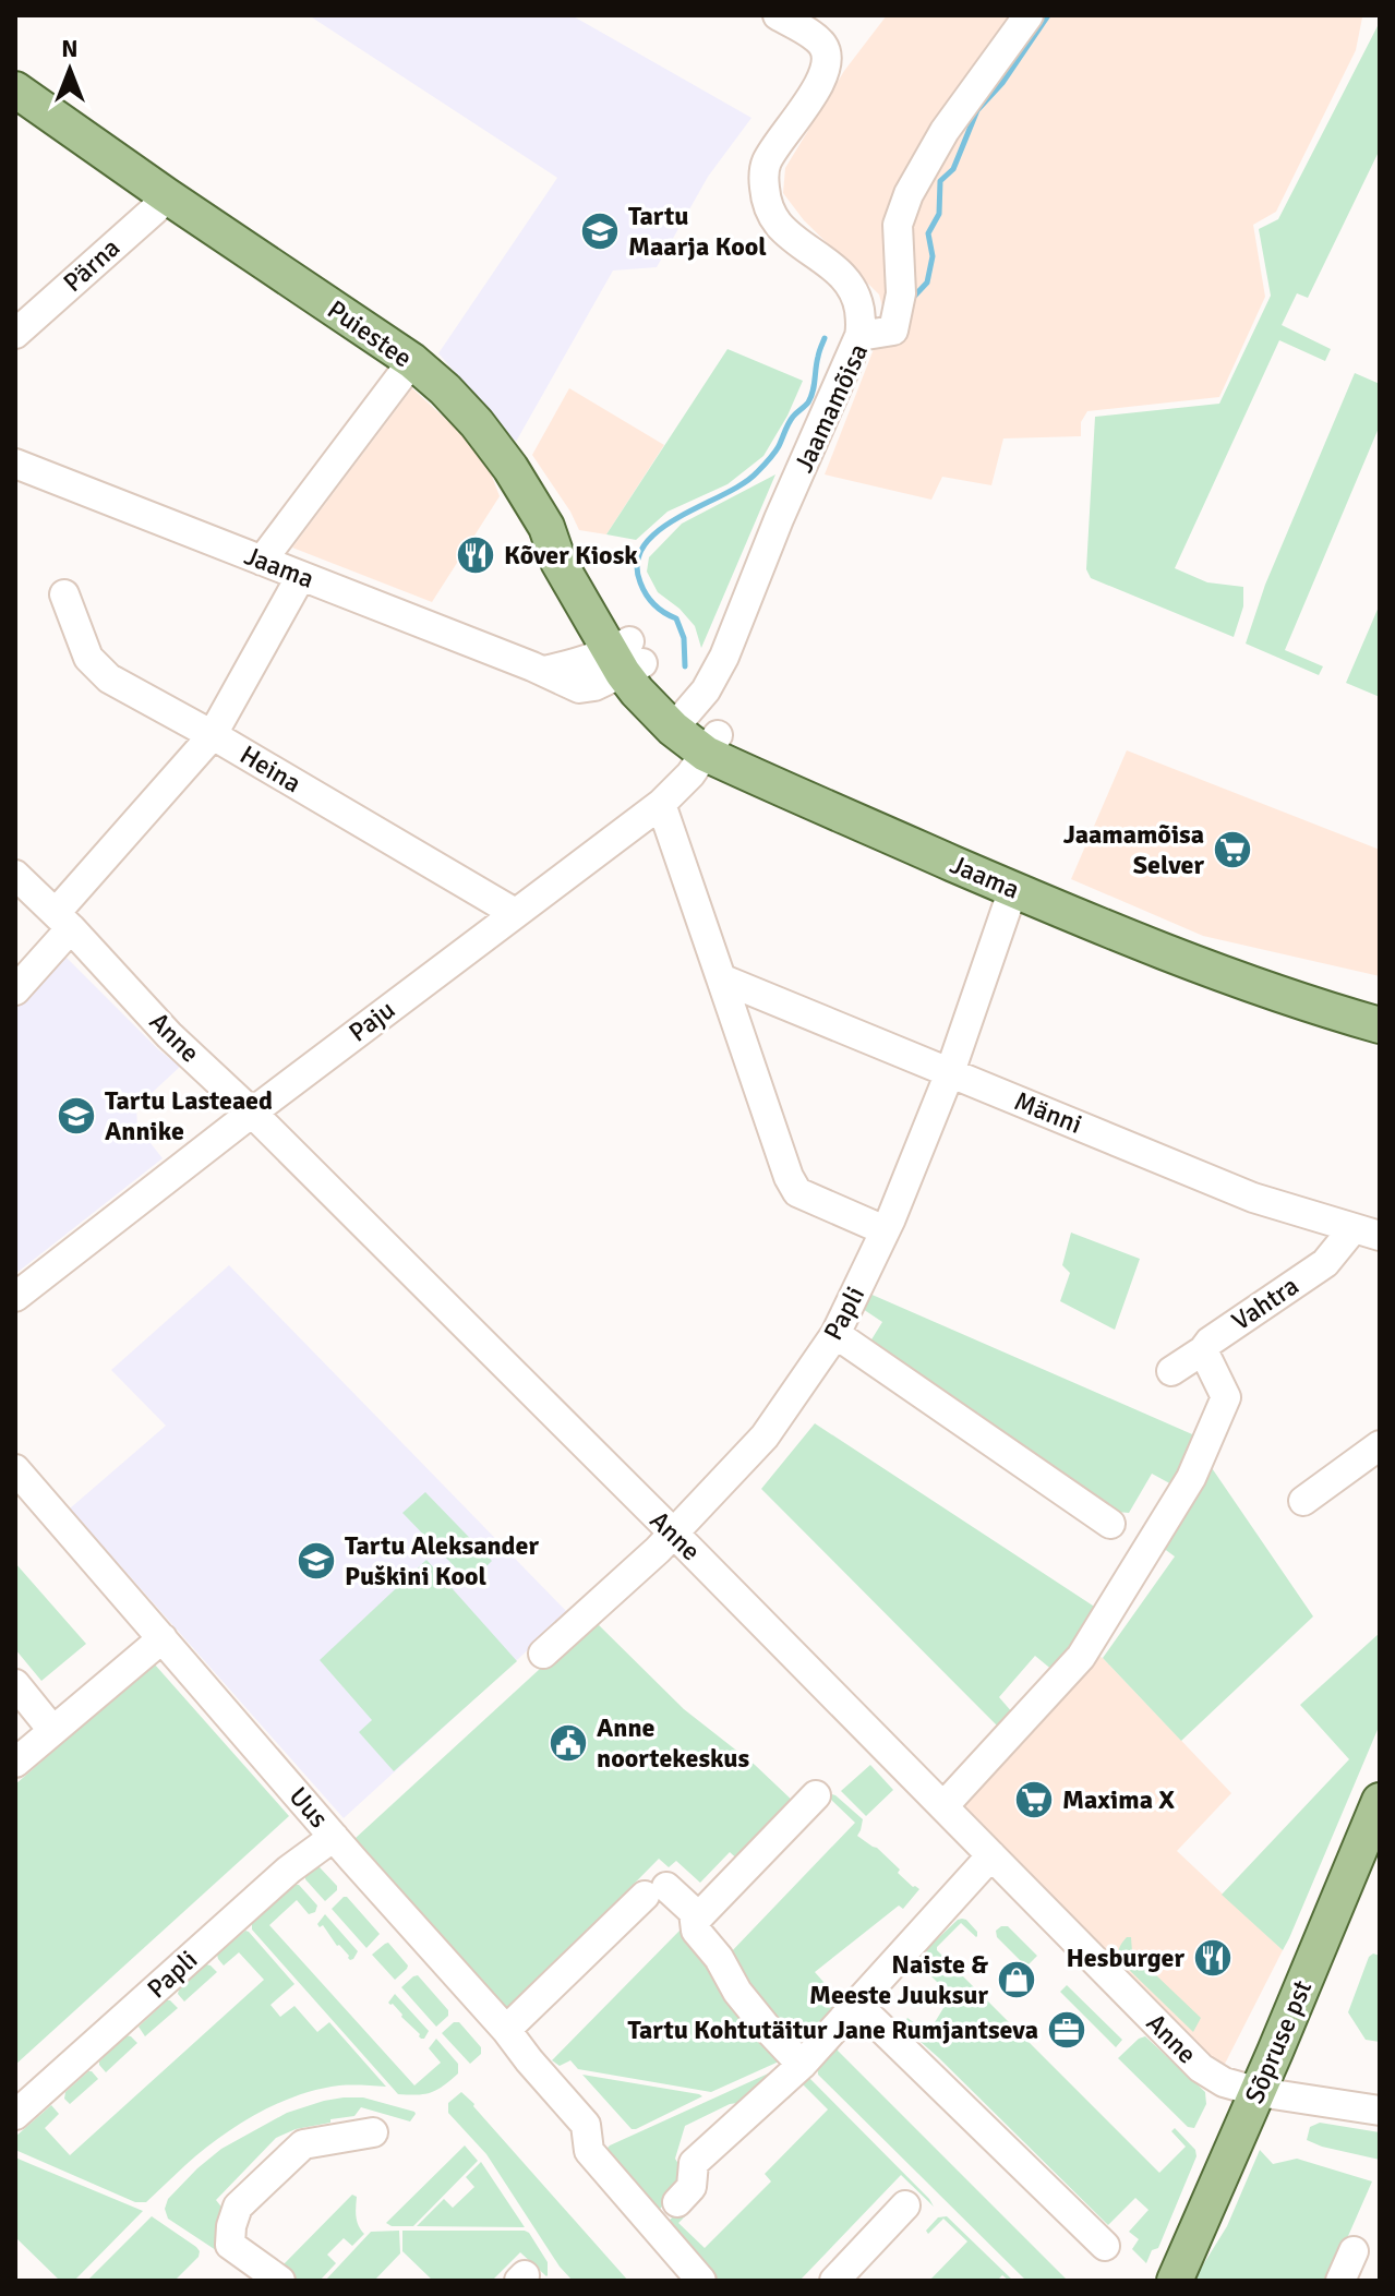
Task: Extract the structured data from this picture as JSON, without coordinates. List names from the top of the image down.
{
  "streets": {
    "main road": ["Puiestee", "Jaama", "Sõpruse pst"],
    "street": [
      "Pärna",
      "Jaamamõisa",
      "Heina",
      "Paju",
      "Anne",
      "Männi",
      "Vahtra",
      "Papli",
      "Uus"
    ]
  },
  "crossings": [
    ["Pärna", "Puiestee"],
    ["Puiestee", "Jaama"],
    ["Jaamamõisa", "Jaama"],
    ["Jaama", "Paju"],
    ["Jaama", "Papli"],
    ["Heina", "Paju"],
    ["Paju", "Anne"],
    ["Anne", "Papli"],
    ["Anne", "Sõpruse pst"],
    ["Männi", "Vahtra"],
    ["Männi", "Papli"],
    ["Papli", "Uus"]
  ],
  "places": {
    "school or university": ["Tartu Maarja Kool", "Tartu Lasteaed Annike", "Tartu Aleksander Puškini Kool"],
    "restaurant": ["Kõver Kiosk", "Hesburger"],
    "supermarket": ["Jaamamõisa Selver", "Maxima X"],
    "public building": ["Anne noortekeskus"],
    "shop": ["Naiste & Meeste Juuksur"],
    "office": ["Tartu Kohtutäitur Jane Rumjantseva"]
  },
  "north": "top"
}
